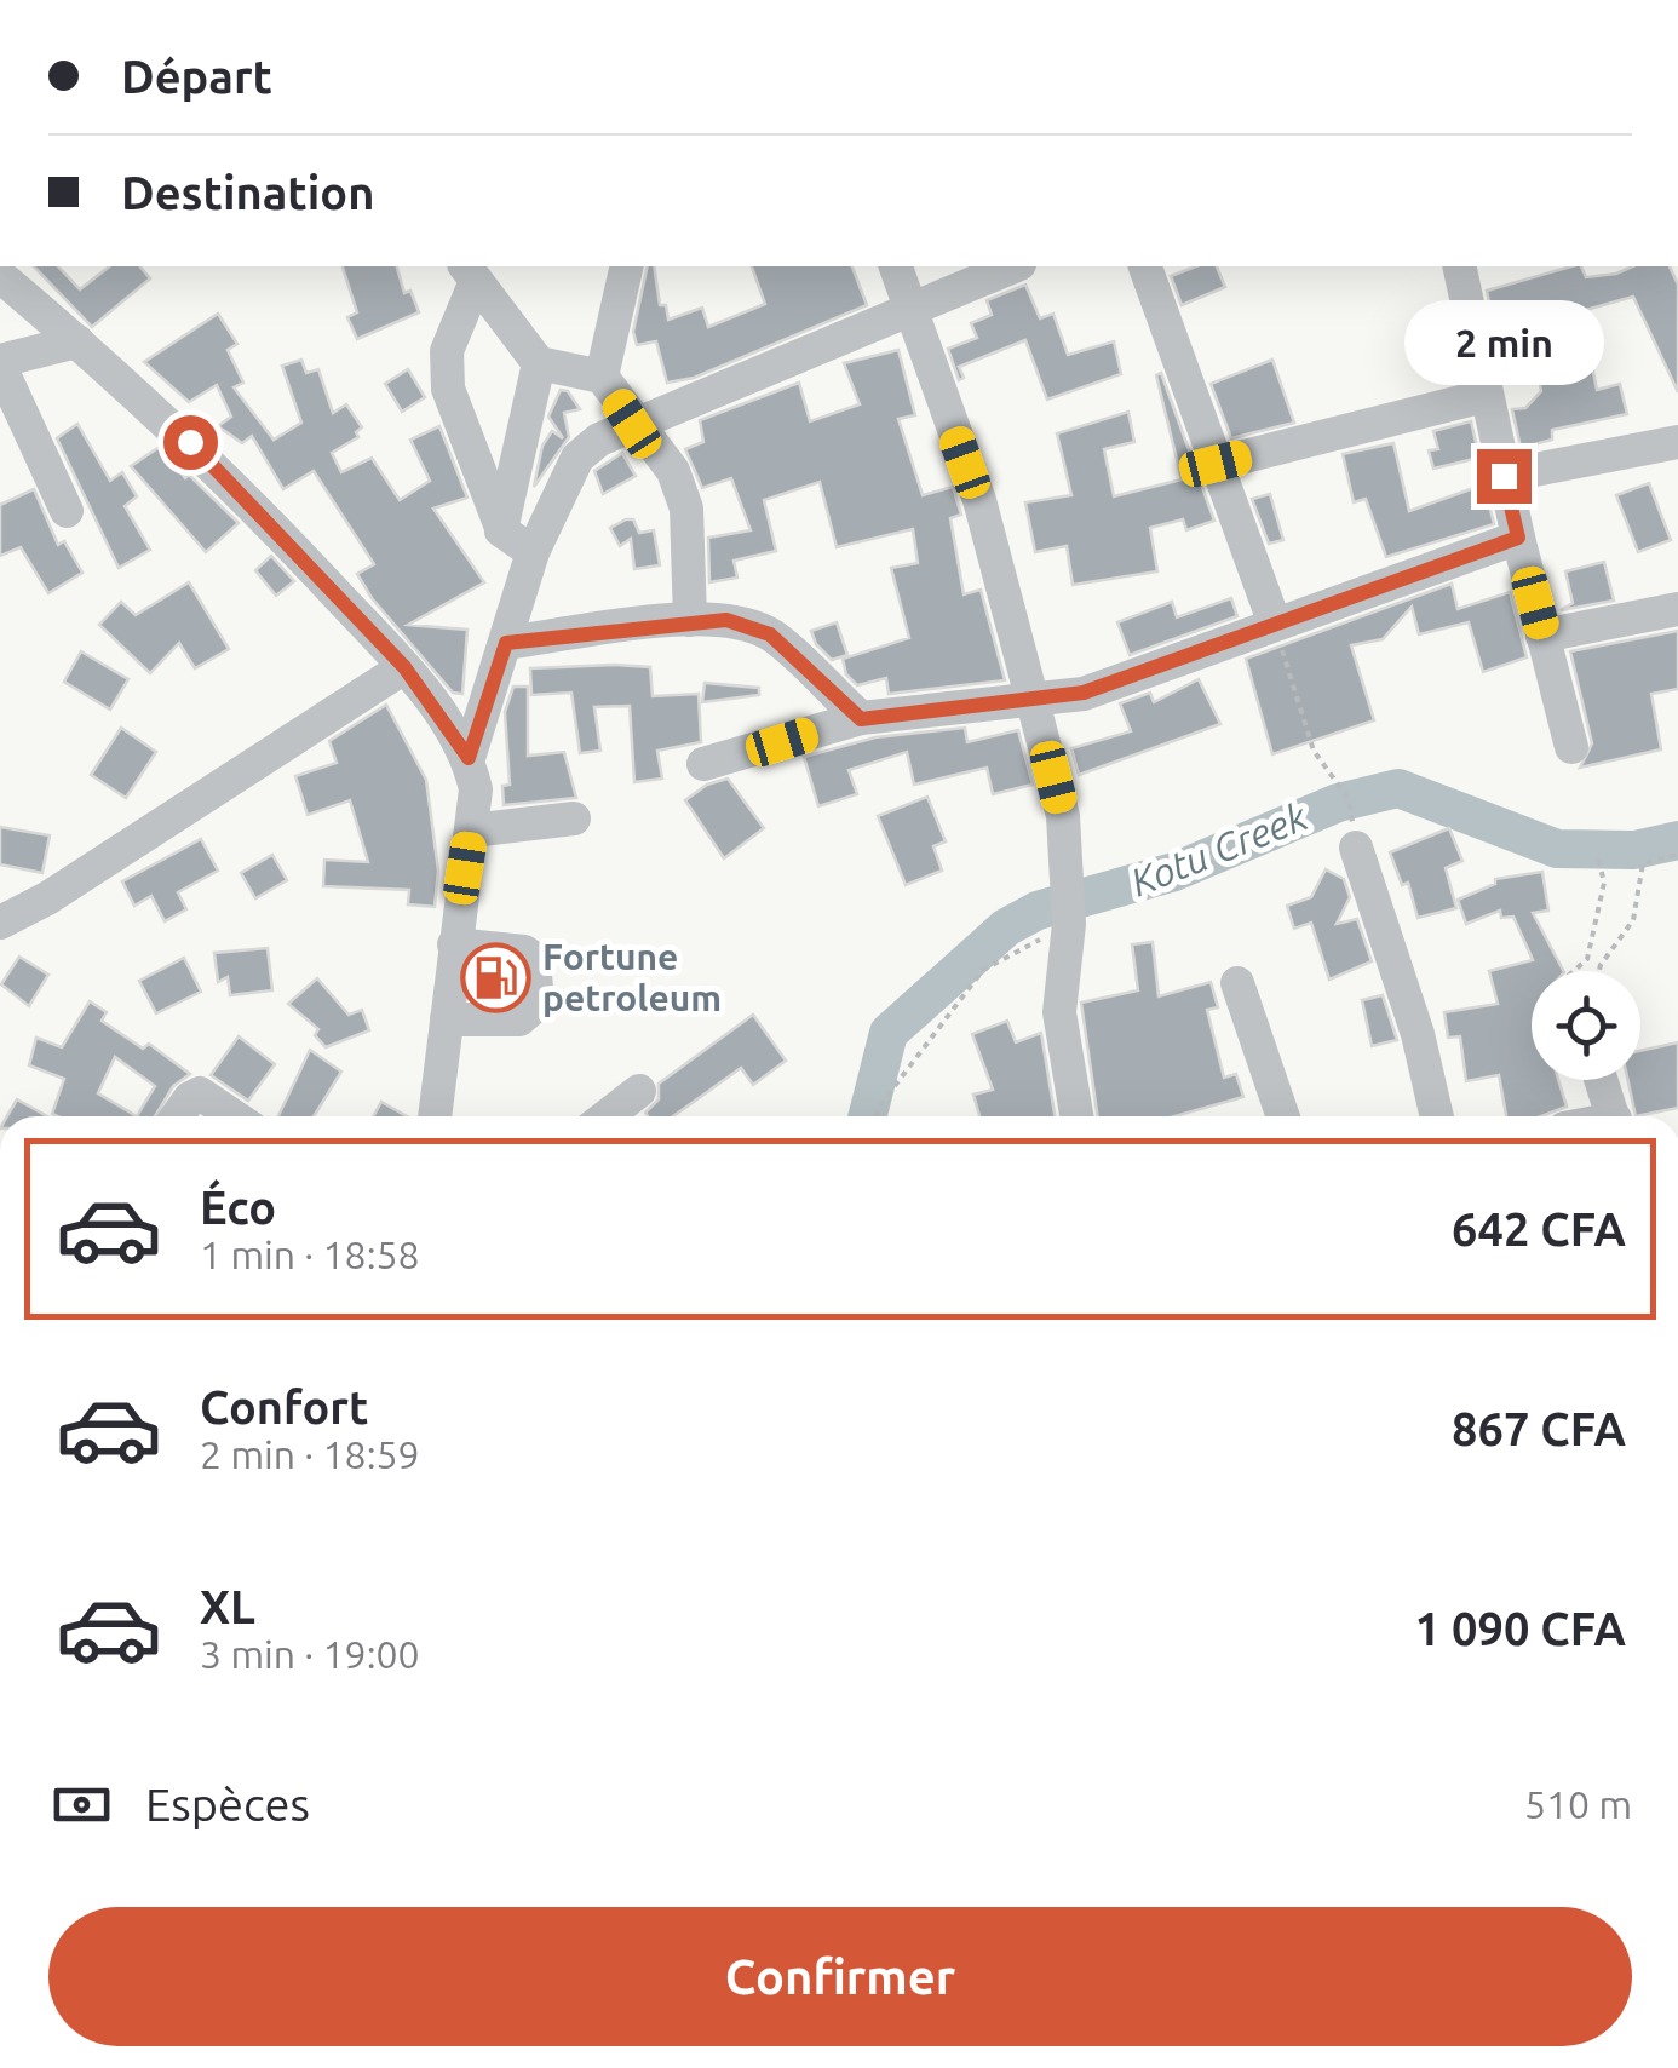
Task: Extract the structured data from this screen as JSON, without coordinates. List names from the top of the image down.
{
  "water": ["Kotu Creek"],
  "places": {
    "fuel station": ["Fortune petroleum"]
  },
  "page": {
    "banner": ["Départ", "Destination"],
    "bubble": "2 min",
    "list": [
      {
        "name": "Éco",
        "note": "1 min · 18:58",
        "value": "642 CFA"
      },
      {
        "name": "Confort",
        "note": "2 min · 18:59",
        "value": "867 CFA"
      },
      {
        "name": "XL",
        "note": "3 min · 19:00",
        "value": "1 090 CFA"
      }
    ],
    "pay": ["Espèces", "510 m"],
    "buttons": "Confirmer"
  }
}
